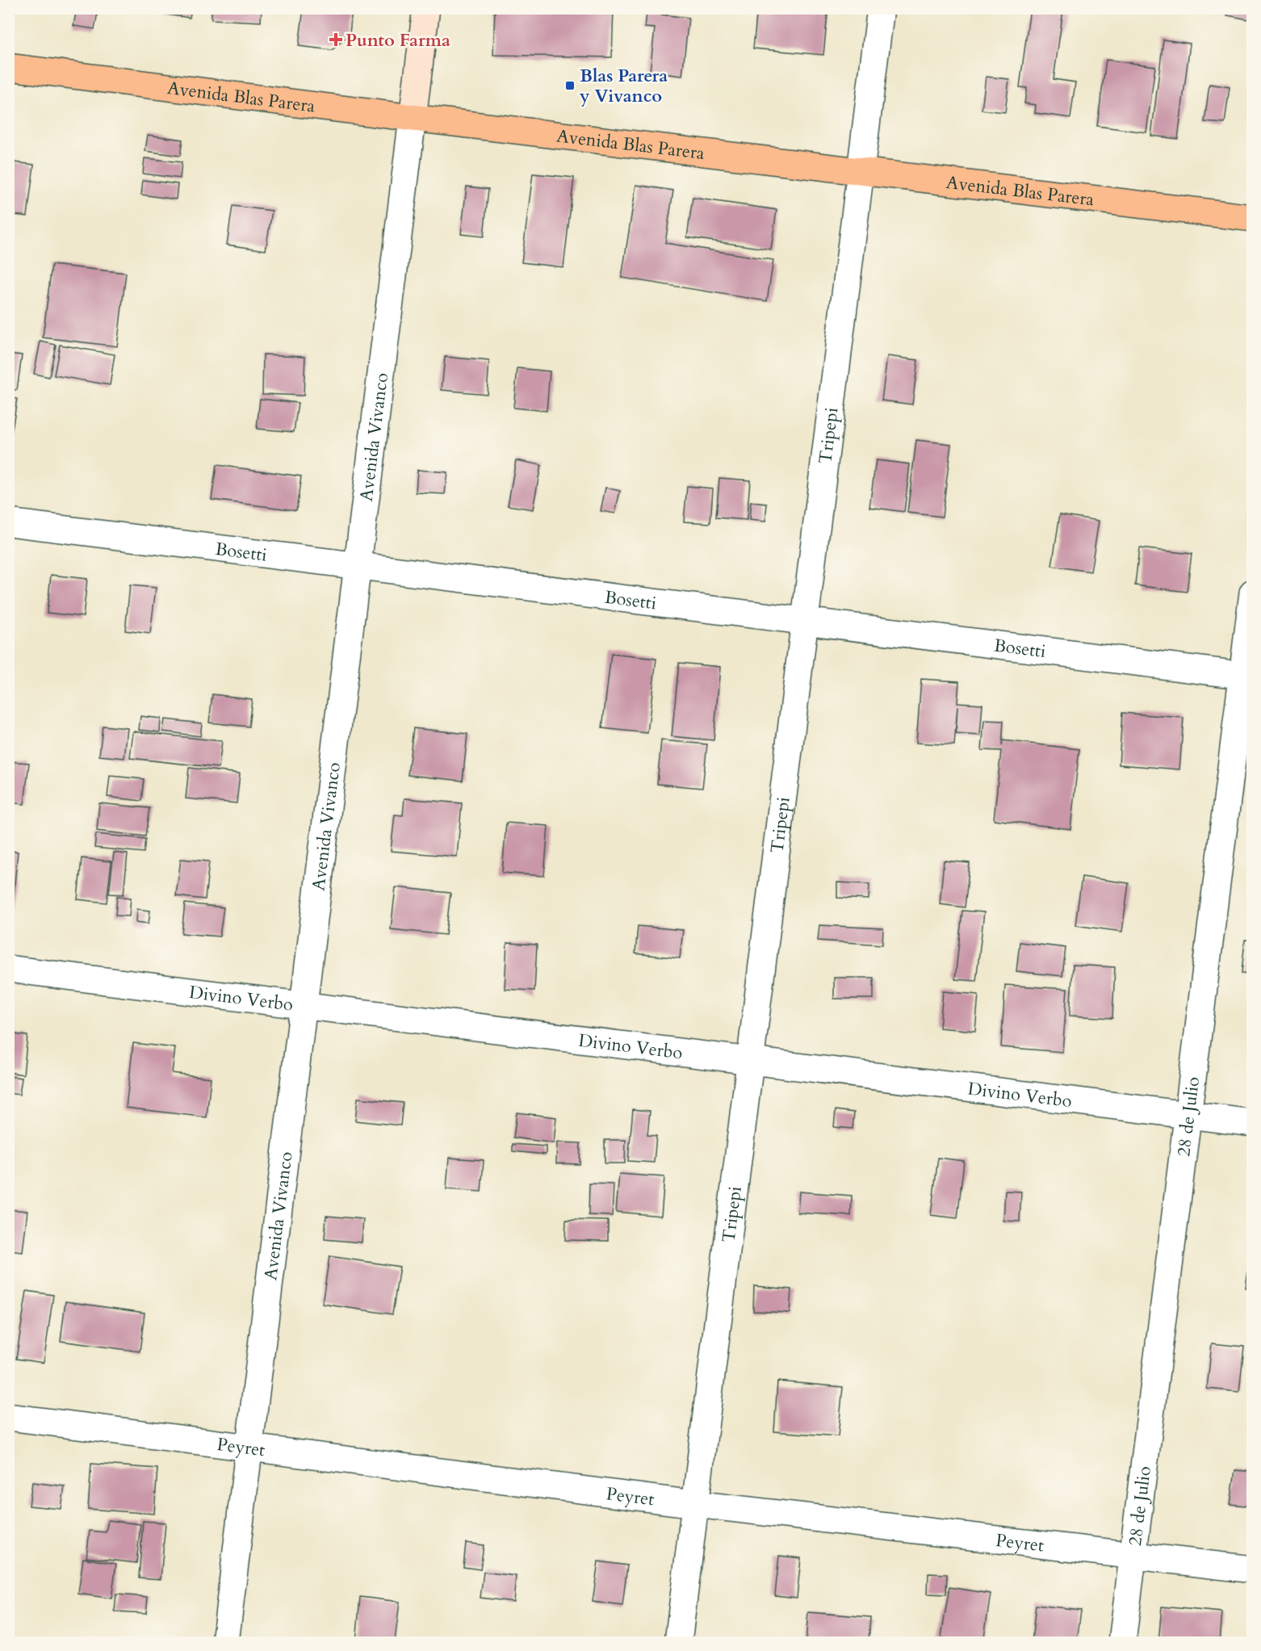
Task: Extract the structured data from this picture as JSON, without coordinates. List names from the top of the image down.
{
  "streets": {
    "main road": ["Avenida Blas Parera", "Avenida Vivanco"],
    "street": [
      "Tripepi",
      "Bosetti",
      "Divino Verbo",
      "28 de Julio",
      "Peyret"
    ]
  },
  "crossings": [
    ["Avenida Blas Parera", "Avenida Vivanco"],
    ["Avenida Blas Parera", "Tripepi"],
    ["Avenida Vivanco", "Bosetti"],
    ["Avenida Vivanco", "Divino Verbo"],
    ["Avenida Vivanco", "Peyret"],
    ["Tripepi", "Bosetti"],
    ["Tripepi", "Divino Verbo"],
    ["Tripepi", "Peyret"],
    ["Bosetti", "28 de Julio"],
    ["Divino Verbo", "28 de Julio"],
    ["28 de Julio", "Peyret"]
  ],
  "places": {
    "health": ["Punto Farma"],
    "transit": ["Blas Parera y Vivanco"]
  }
}
